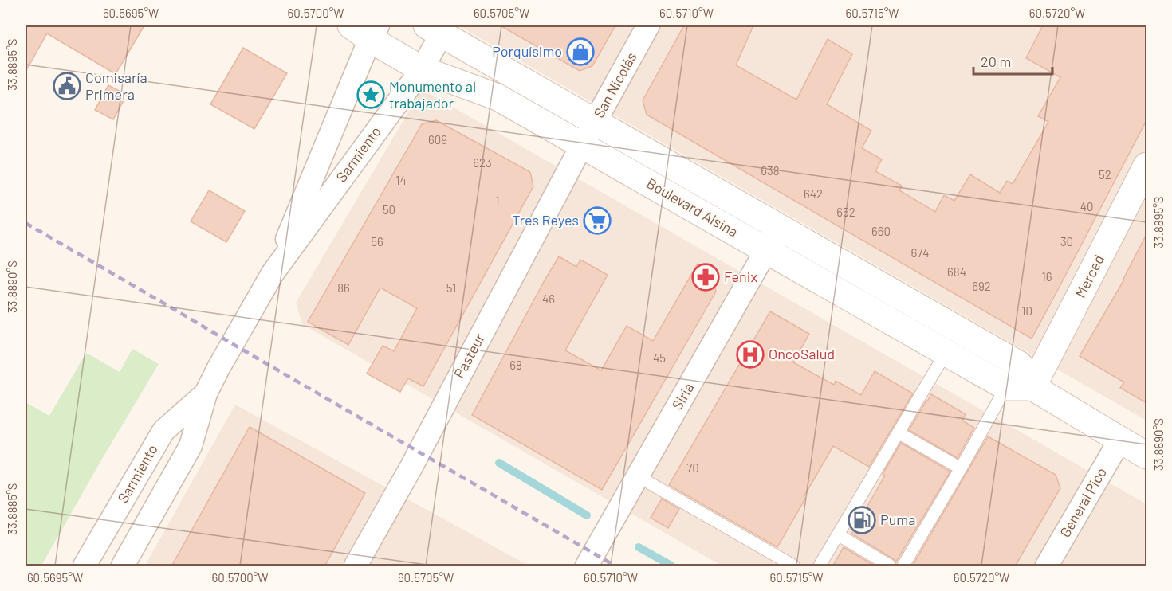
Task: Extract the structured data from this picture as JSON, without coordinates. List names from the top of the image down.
{
  "streets": {
    "main road": ["Boulevard Alsina", "Merced"],
    "street": [
      "San Nicolás",
      "Sarmiento",
      "Pasteur",
      "Siria",
      "General Pico"
    ]
  },
  "crossings": [
    ["San Nicolás", "Boulevard Alsina"],
    ["San Nicolás", "Pasteur"],
    ["Sarmiento", "Boulevard Alsina"],
    ["Boulevard Alsina", "Merced"],
    ["Boulevard Alsina", "Pasteur"],
    ["Boulevard Alsina", "Siria"],
    ["Boulevard Alsina", "General Pico"]
  ],
  "places": {
    "shop": ["Porquísimo"],
    "public building": ["Comisaría Primera"],
    "place": ["Monumento al trabajador"],
    "supermarket": ["Tres Reyes"],
    "pharmacy": ["Fenix"],
    "hospital": ["OncoSalud"],
    "fuel station": ["Puma"]
  },
  "house_numbers": [
    "609",
    "623",
    "638",
    "52",
    "14",
    "642",
    "1",
    "40",
    "50",
    "652",
    "660",
    "56",
    "30",
    "674",
    "684",
    "16",
    "692",
    "86",
    "51",
    "46",
    "10",
    "45",
    "68",
    "70"
  ],
  "scale_bar": "20 m",
  "coordinates": [
    "60.5695°W",
    "60.5700°W",
    "60.5705°W",
    "60.5710°W",
    "60.5715°W",
    "60.5720°W",
    "33.8895°S",
    "33.8890°S",
    "33.8885°S"
  ]
}
